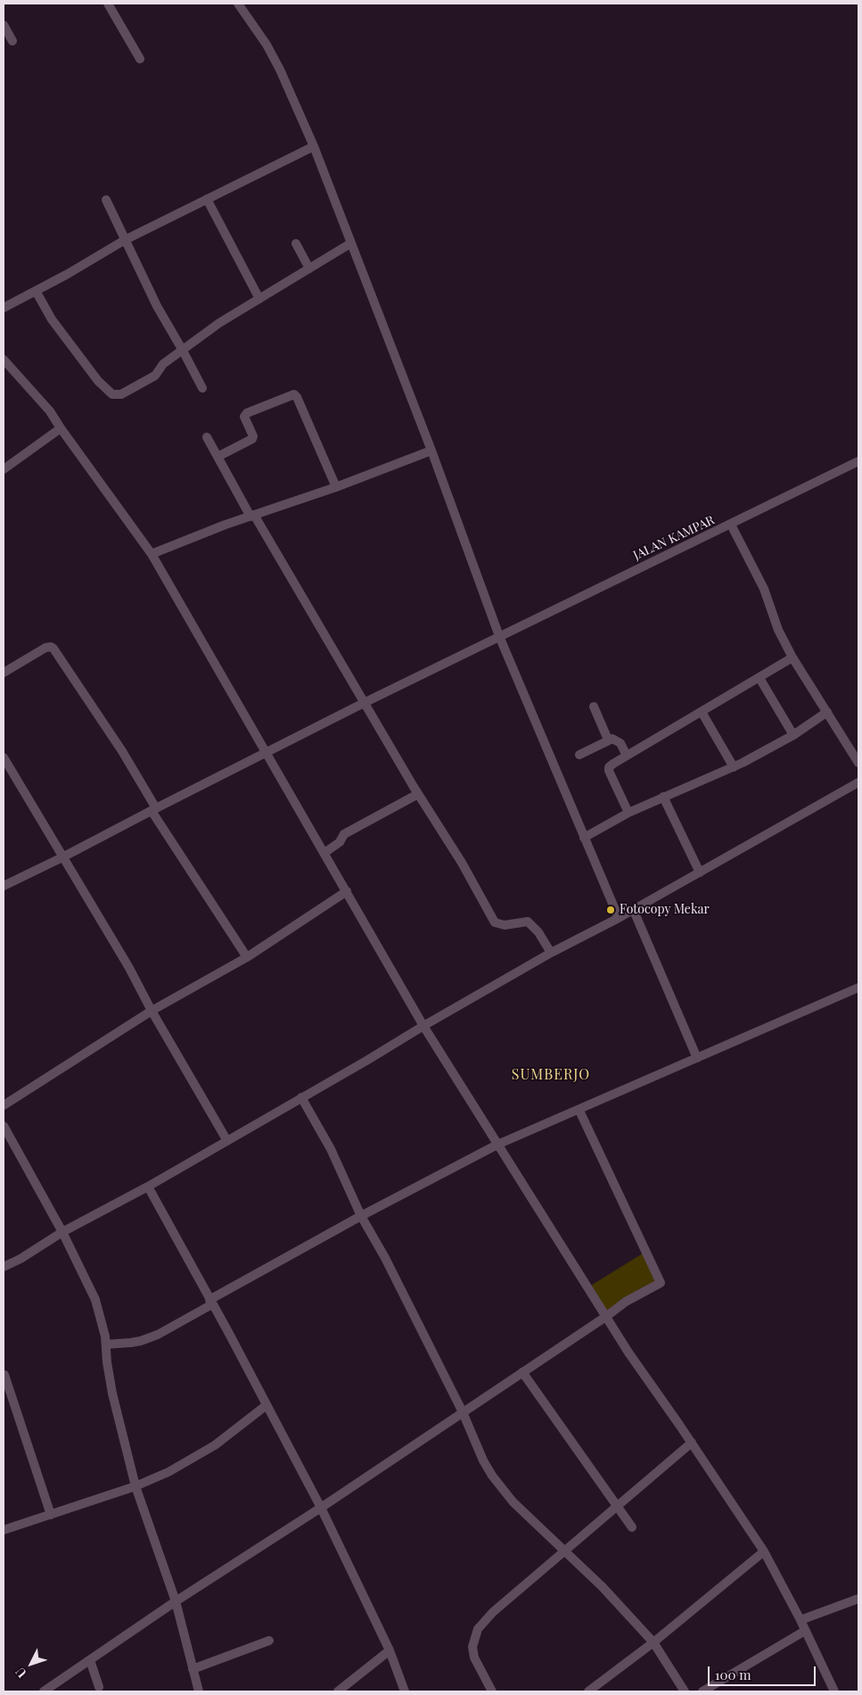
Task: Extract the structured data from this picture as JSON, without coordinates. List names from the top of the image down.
{
  "streets": {
    "street": ["JALAN KAMPAR"]
  },
  "districts": ["SUMBERJO"],
  "places": ["Fotocopy Mekar"],
  "scale_bar": "100 m",
  "north": "bottom left"
}
